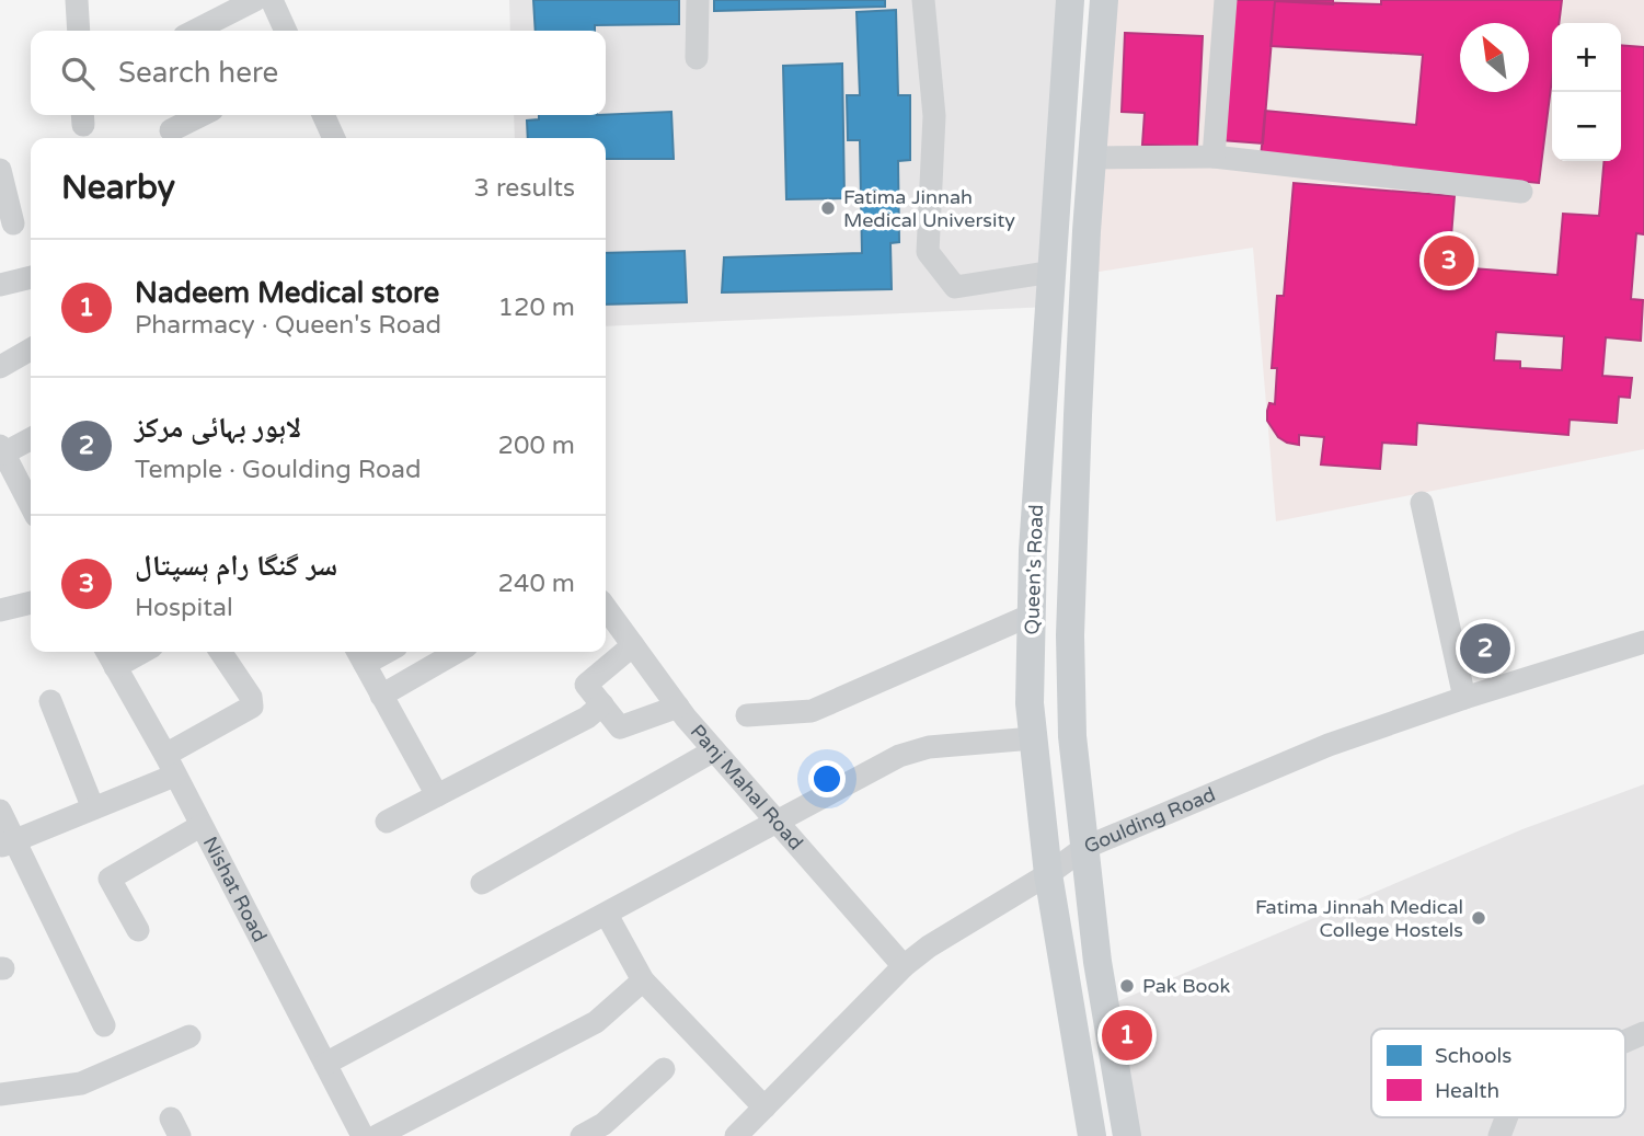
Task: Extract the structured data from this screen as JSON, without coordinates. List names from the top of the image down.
{
  "streets": {
    "main road": ["Queen's Road"],
    "street": ["Panj Mahal Road", "Goulding Road", "Nishat Road"]
  },
  "crossings": [
    ["Queen's Road", "Goulding Road"],
    ["Panj Mahal Road", "Goulding Road"]
  ],
  "places": ["Fatima Jinnah Medical University", "Fatima Jinnah Medical College Hostels", "Pak Book"],
  "legend": ["Schools", "Health"],
  "north": "top left",
  "page": {
    "map_buttons": ["+", "−"],
    "search": "Search here",
    "heading": ["Nearby", "3 results"],
    "pins": ["3", "2", "1"],
    "list": [
      {
        "mark": "1",
        "name": "Nadeem Medical store",
        "note": "Pharmacy · Queen's Road",
        "value": "120 m"
      },
      {
        "mark": "2",
        "name": "لاہور بہائی مرکز",
        "note": "Temple · Goulding Road",
        "value": "200 m"
      },
      {
        "mark": "3",
        "name": "سر گنگا رام ہسپتال",
        "note": "Hospital",
        "value": "240 m"
      }
    ]
  }
}
